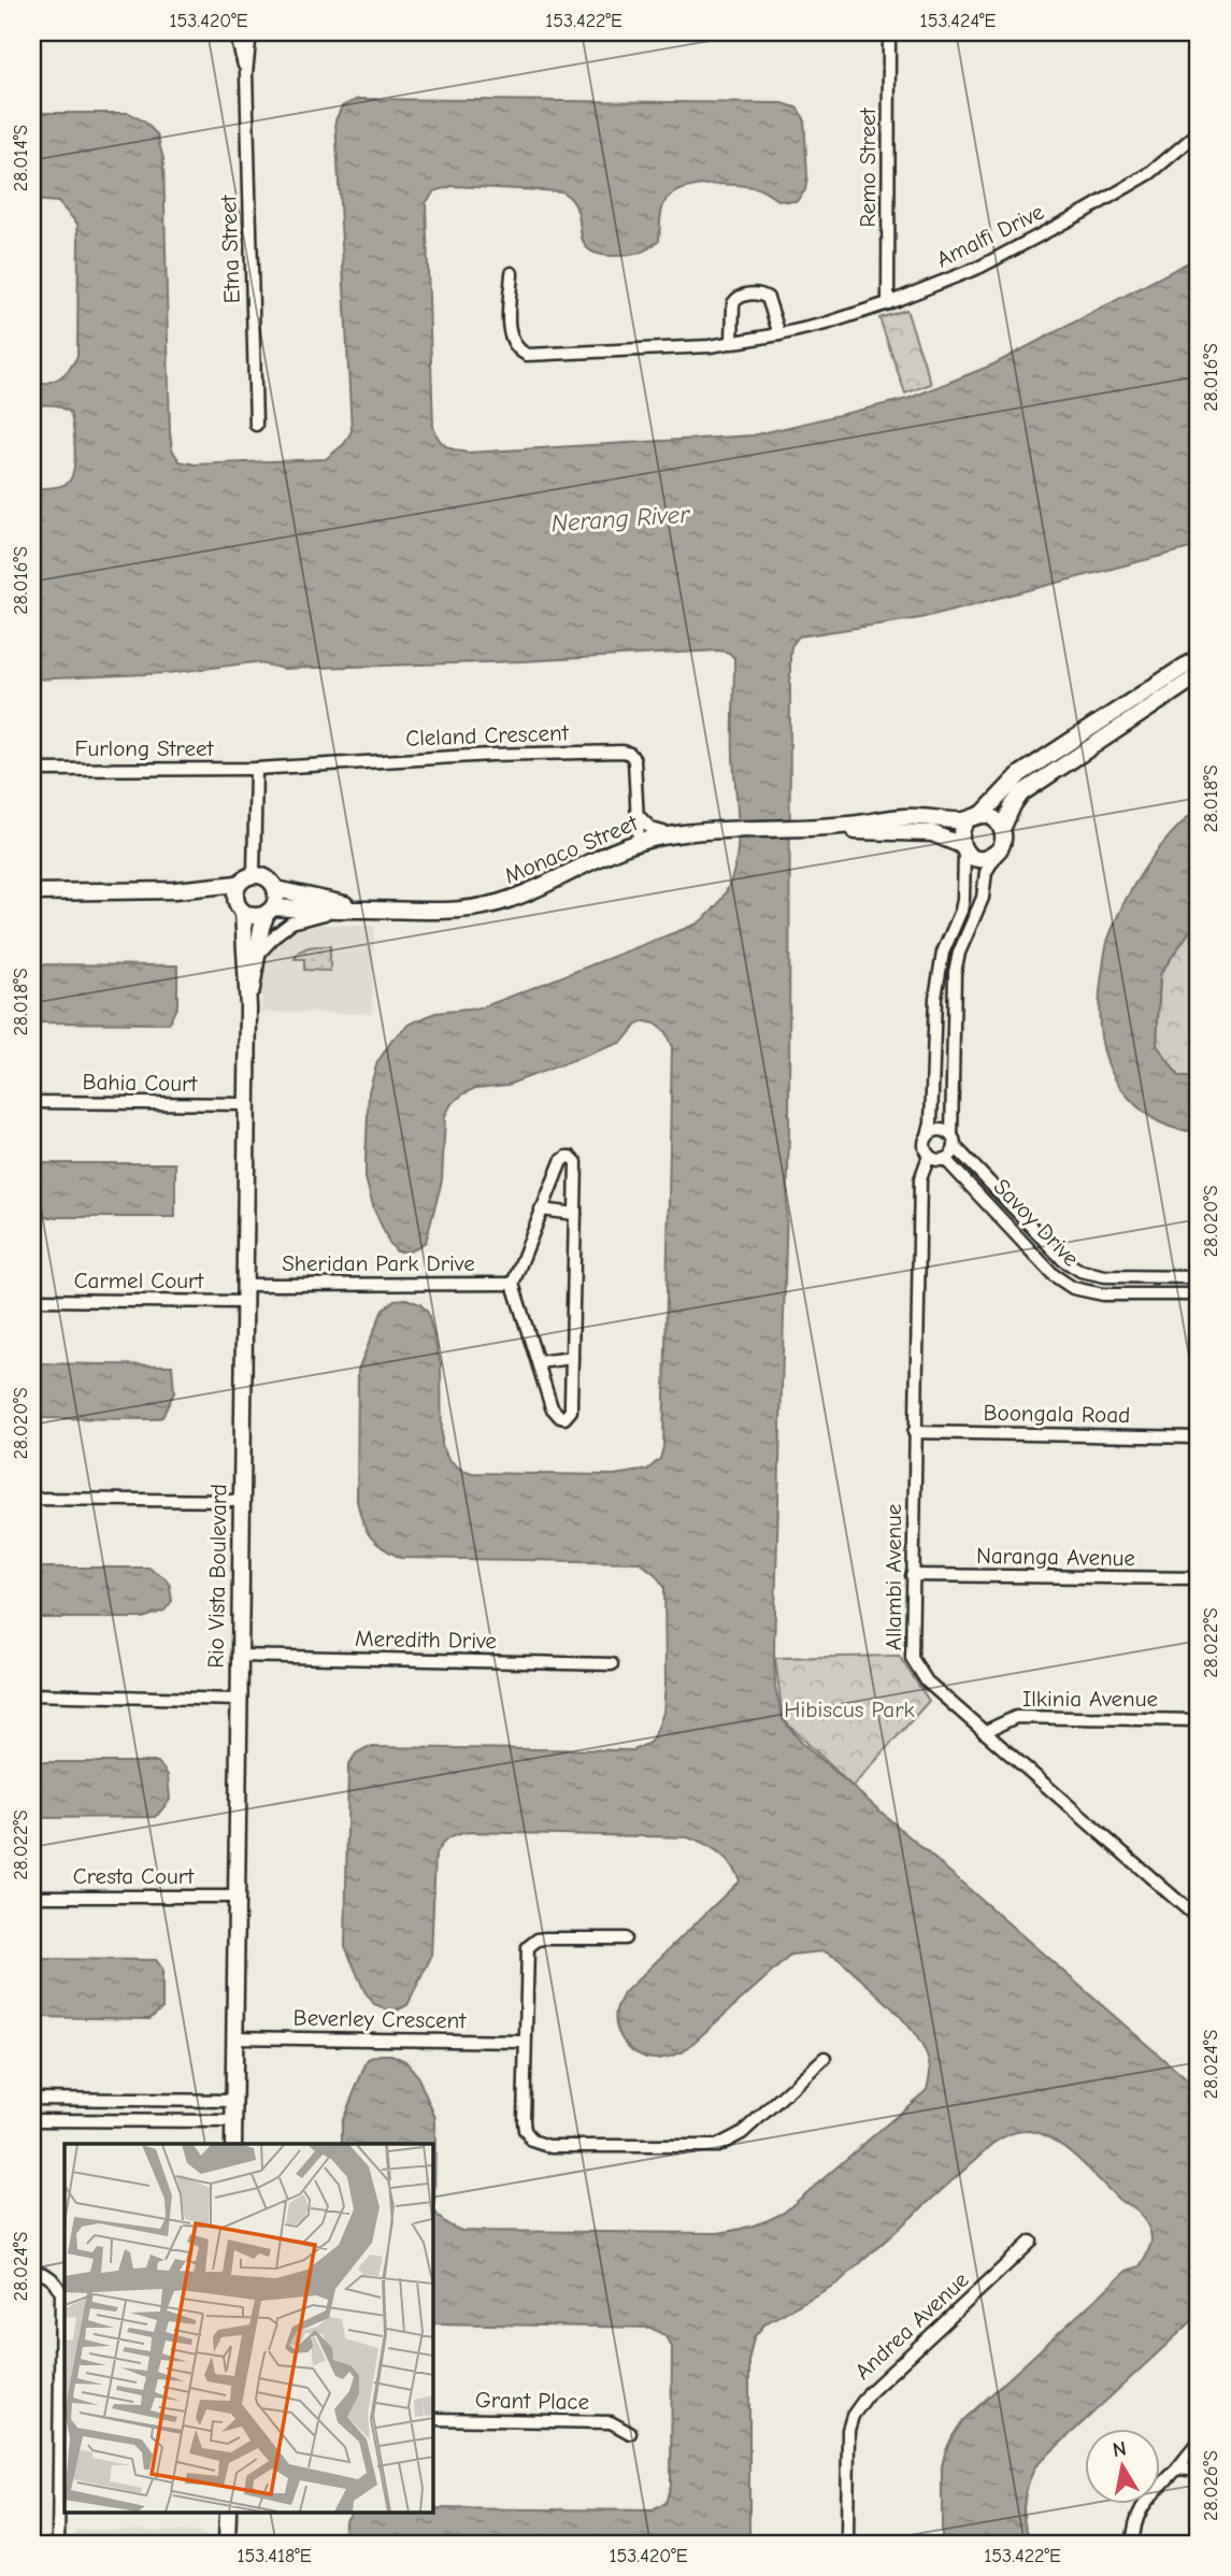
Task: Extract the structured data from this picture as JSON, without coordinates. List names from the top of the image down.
{
  "streets": {
    "street": [
      "Remo Street",
      "Amalfi Drive",
      "Etna Street",
      "Cleland Crescent",
      "Furlong Street",
      "Monaco Street",
      "Bahia Court",
      "Savoy Drive",
      "Sheridan Park Drive",
      "Carmel Court",
      "Boongala Road",
      "Naranga Avenue",
      "Rio Vista Boulevard",
      "Allambi Avenue",
      "Meredith Drive",
      "Ilkinia Avenue",
      "Cresta Court",
      "Beverley Crescent",
      "Andrea Avenue",
      "Grant Place"
    ]
  },
  "crossings": [
    ["Remo Street", "Amalfi Drive"],
    ["Cleland Crescent", "Furlong Street"],
    ["Cleland Crescent", "Monaco Street"],
    ["Monaco Street", "Rio Vista Boulevard"],
    ["Bahia Court", "Rio Vista Boulevard"],
    ["Savoy Drive", "Allambi Avenue"],
    ["Sheridan Park Drive", "Rio Vista Boulevard"],
    ["Carmel Court", "Rio Vista Boulevard"],
    ["Boongala Road", "Allambi Avenue"],
    ["Naranga Avenue", "Allambi Avenue"],
    ["Rio Vista Boulevard", "Meredith Drive"],
    ["Rio Vista Boulevard", "Cresta Court"],
    ["Rio Vista Boulevard", "Beverley Crescent"],
    ["Allambi Avenue", "Ilkinia Avenue"]
  ],
  "water": ["Nerang River"],
  "parks": ["Hibiscus Park"],
  "north": "top",
  "coordinates": [
    "153.420°E",
    "153.422°E",
    "153.424°E",
    "28.014°S",
    "28.016°S",
    "28.018°S",
    "28.020°S",
    "28.022°S",
    "28.024°S",
    "28.026°S",
    "153.418°E"
  ]
}
